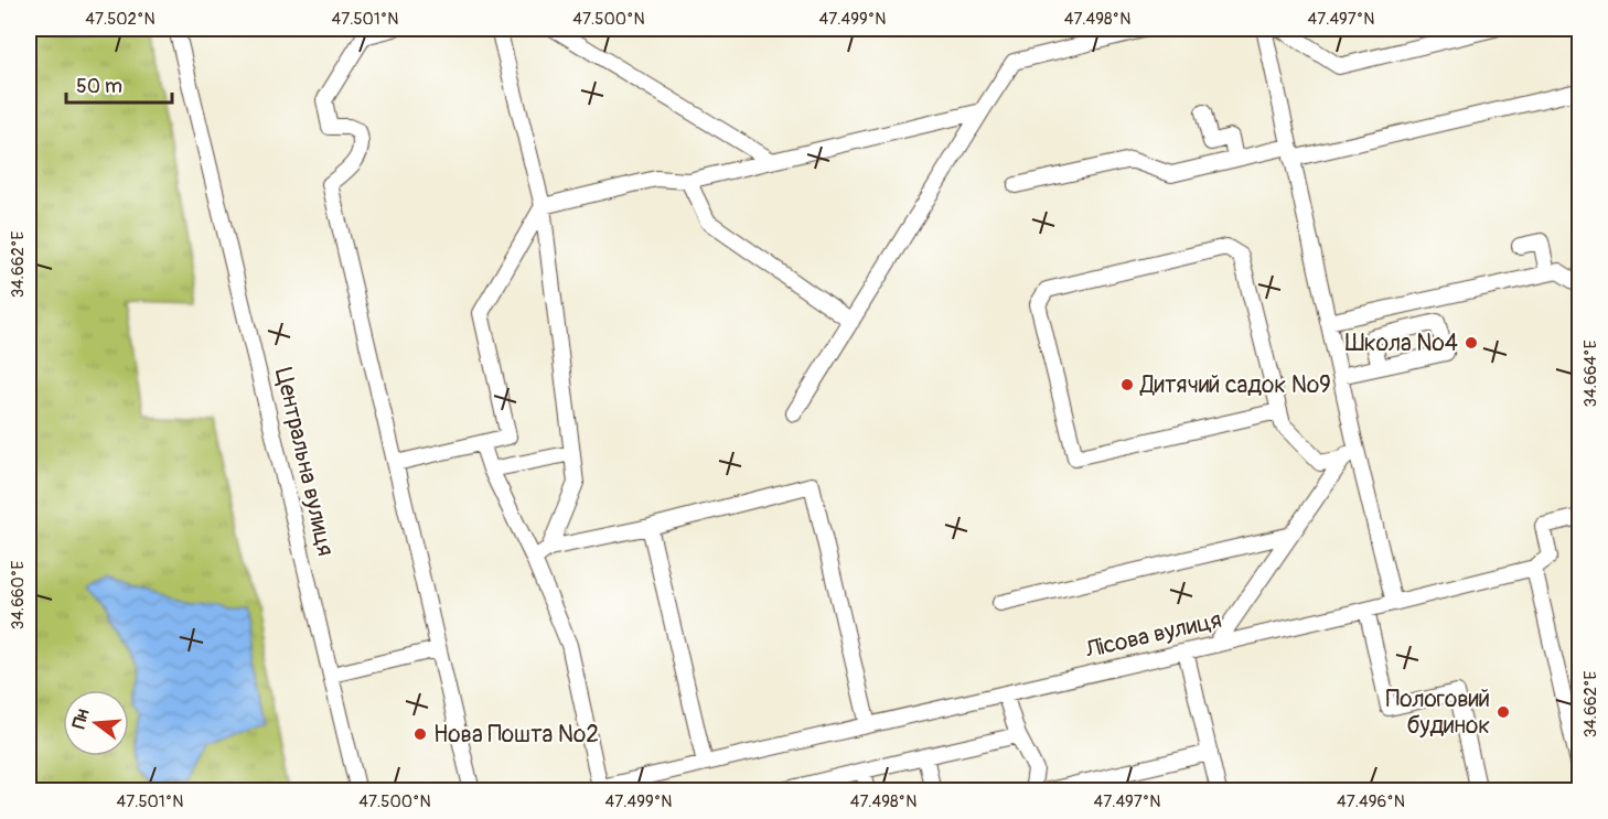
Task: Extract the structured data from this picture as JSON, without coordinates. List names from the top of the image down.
{
  "streets": {
    "street": ["Центральна вулиця", "Лісова вулиця"]
  },
  "places": [
    "Школа №4",
    "Дитячий садок №9",
    "Пологовий будинок",
    "Нова Пошта №2"
  ],
  "scale_bar": "50 m",
  "north": "left",
  "coordinates": [
    "47.502°N",
    "47.501°N",
    "47.500°N",
    "47.499°N",
    "47.498°N",
    "47.497°N",
    "34.662°E",
    "34.664°E",
    "34.660°E",
    "47.496°N"
  ]
}
